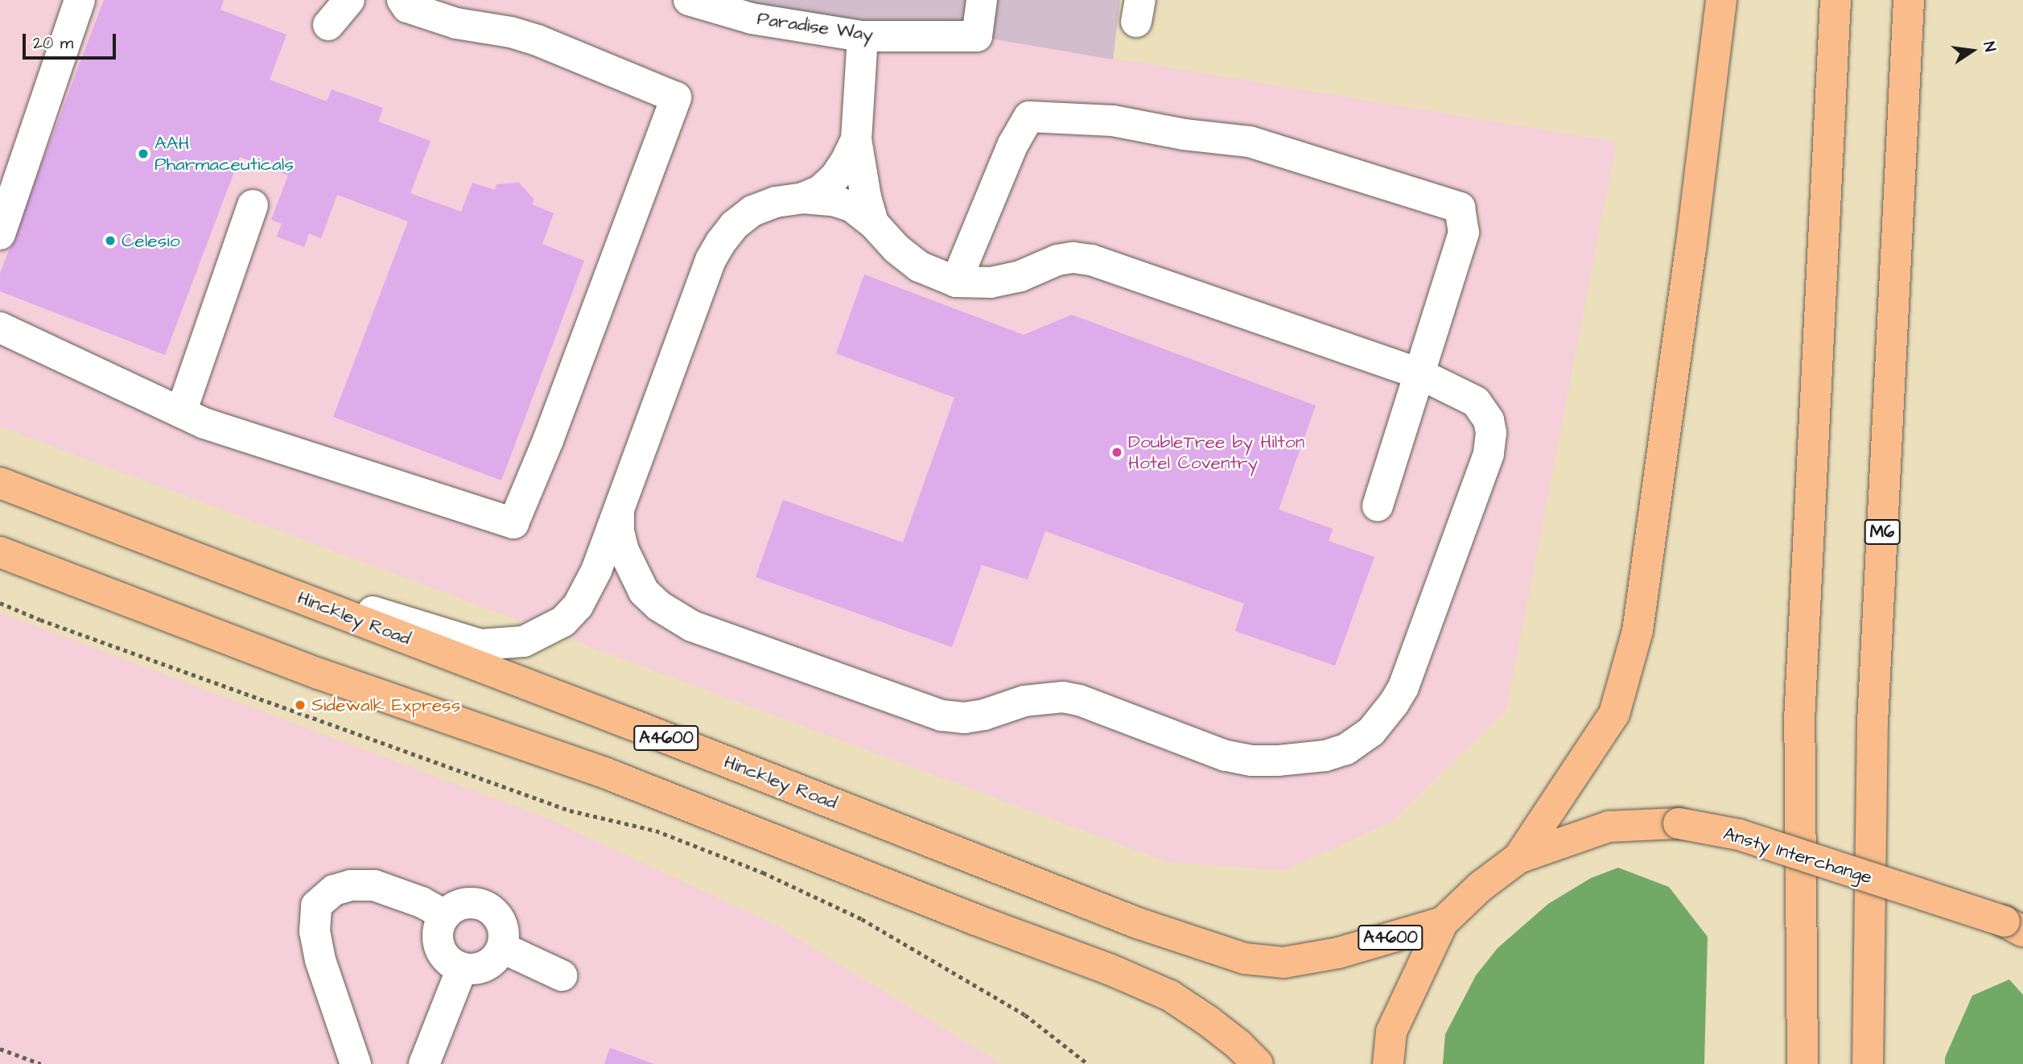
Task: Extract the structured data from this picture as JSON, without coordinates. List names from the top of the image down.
{
  "streets": {
    "highway": [
      "M6",
      "Hinckley Road",
      "A4600",
      "Ansty Interchange"
    ],
    "street": ["Paradise Way"]
  },
  "crossings": [
    ["Hinckley Road", "Ansty Interchange"]
  ],
  "places": [
    "AAH Pharmaceuticals",
    "Celesio",
    "DoubleTree by Hilton Hotel Coventry",
    "Sidewalk Express"
  ],
  "scale_bar": "20 m",
  "north": "right"
}
